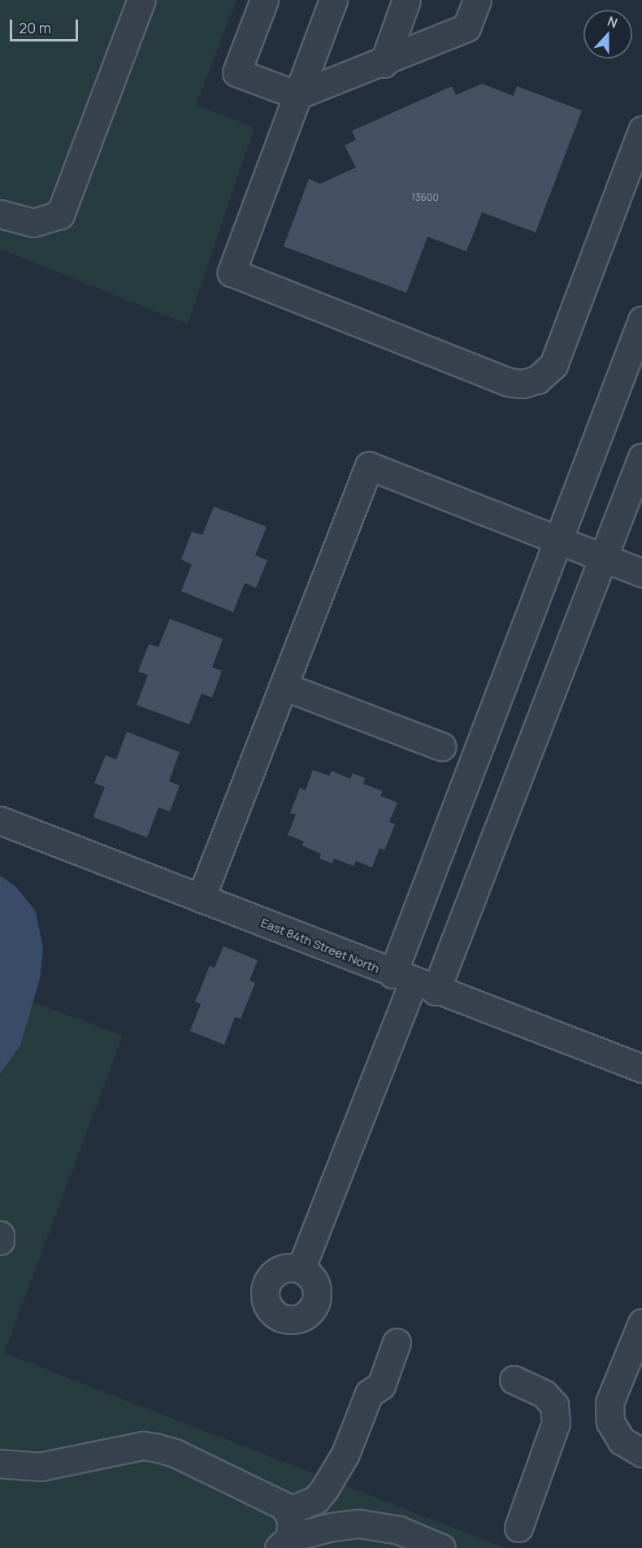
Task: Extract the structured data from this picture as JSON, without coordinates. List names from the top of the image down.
{
  "streets": {
    "street": ["East 84th Street North"]
  },
  "house_numbers": ["13600"],
  "scale_bar": "20 m",
  "north": "top"
}
